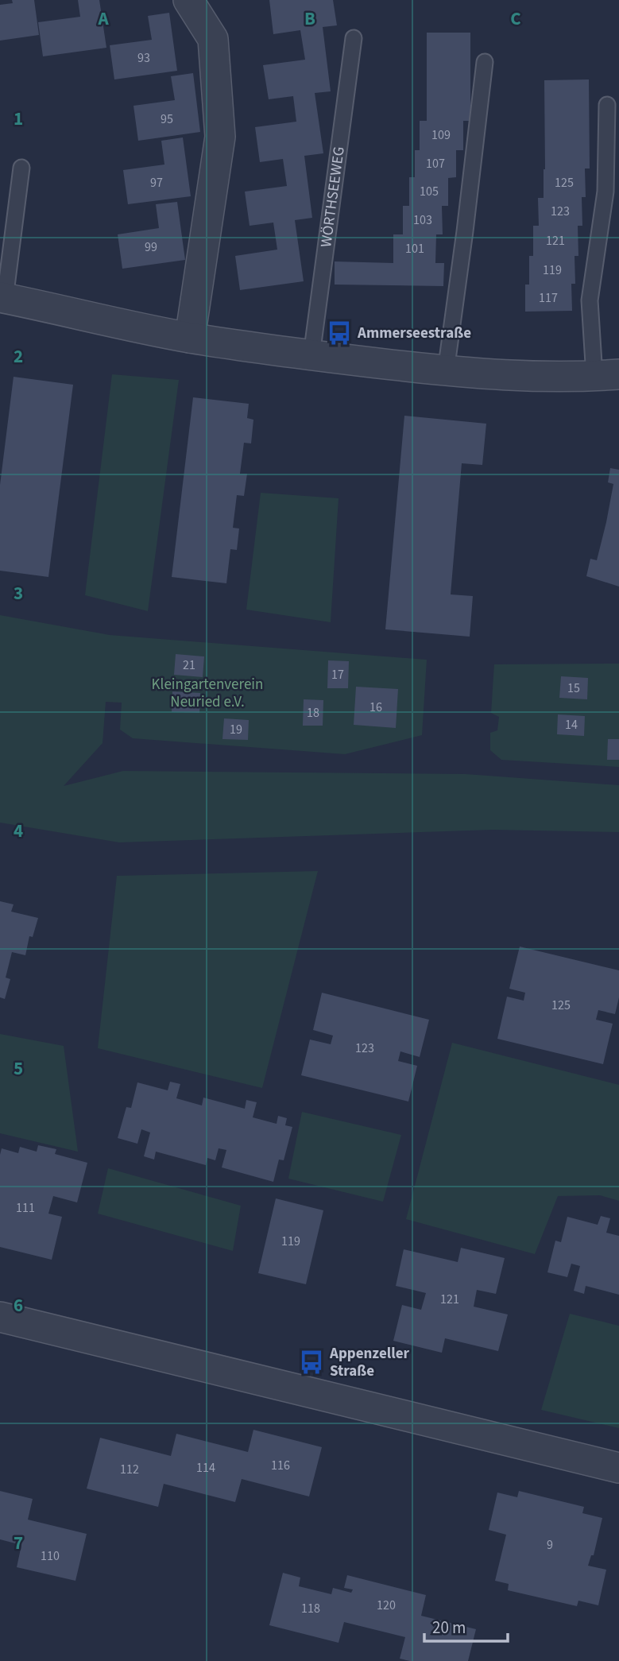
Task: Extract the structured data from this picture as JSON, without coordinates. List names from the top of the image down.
{
  "streets": {
    "lane": ["WÖRTHSEEWEG"]
  },
  "parks": ["Kleingartenverein Neuried e.V."],
  "places": {
    "bus stop": ["Ammerseestraße", "Appenzeller Straße"]
  },
  "house_numbers": [
    "93",
    "95",
    "109",
    "107",
    "97",
    "125",
    "105",
    "123",
    "103",
    "121",
    "99",
    "101",
    "119",
    "117",
    "21",
    "17",
    "15",
    "16",
    "18",
    "14",
    "19",
    "125",
    "123",
    "111",
    "119",
    "121",
    "116",
    "114",
    "112",
    "9",
    "110",
    "120",
    "118"
  ],
  "scale_bar": "20 m",
  "grid": {
    "columns": ["A", "B", "C"],
    "rows": [
      "1",
      "2",
      "3",
      "4",
      "5",
      "6",
      "7"
    ]
  }
}
